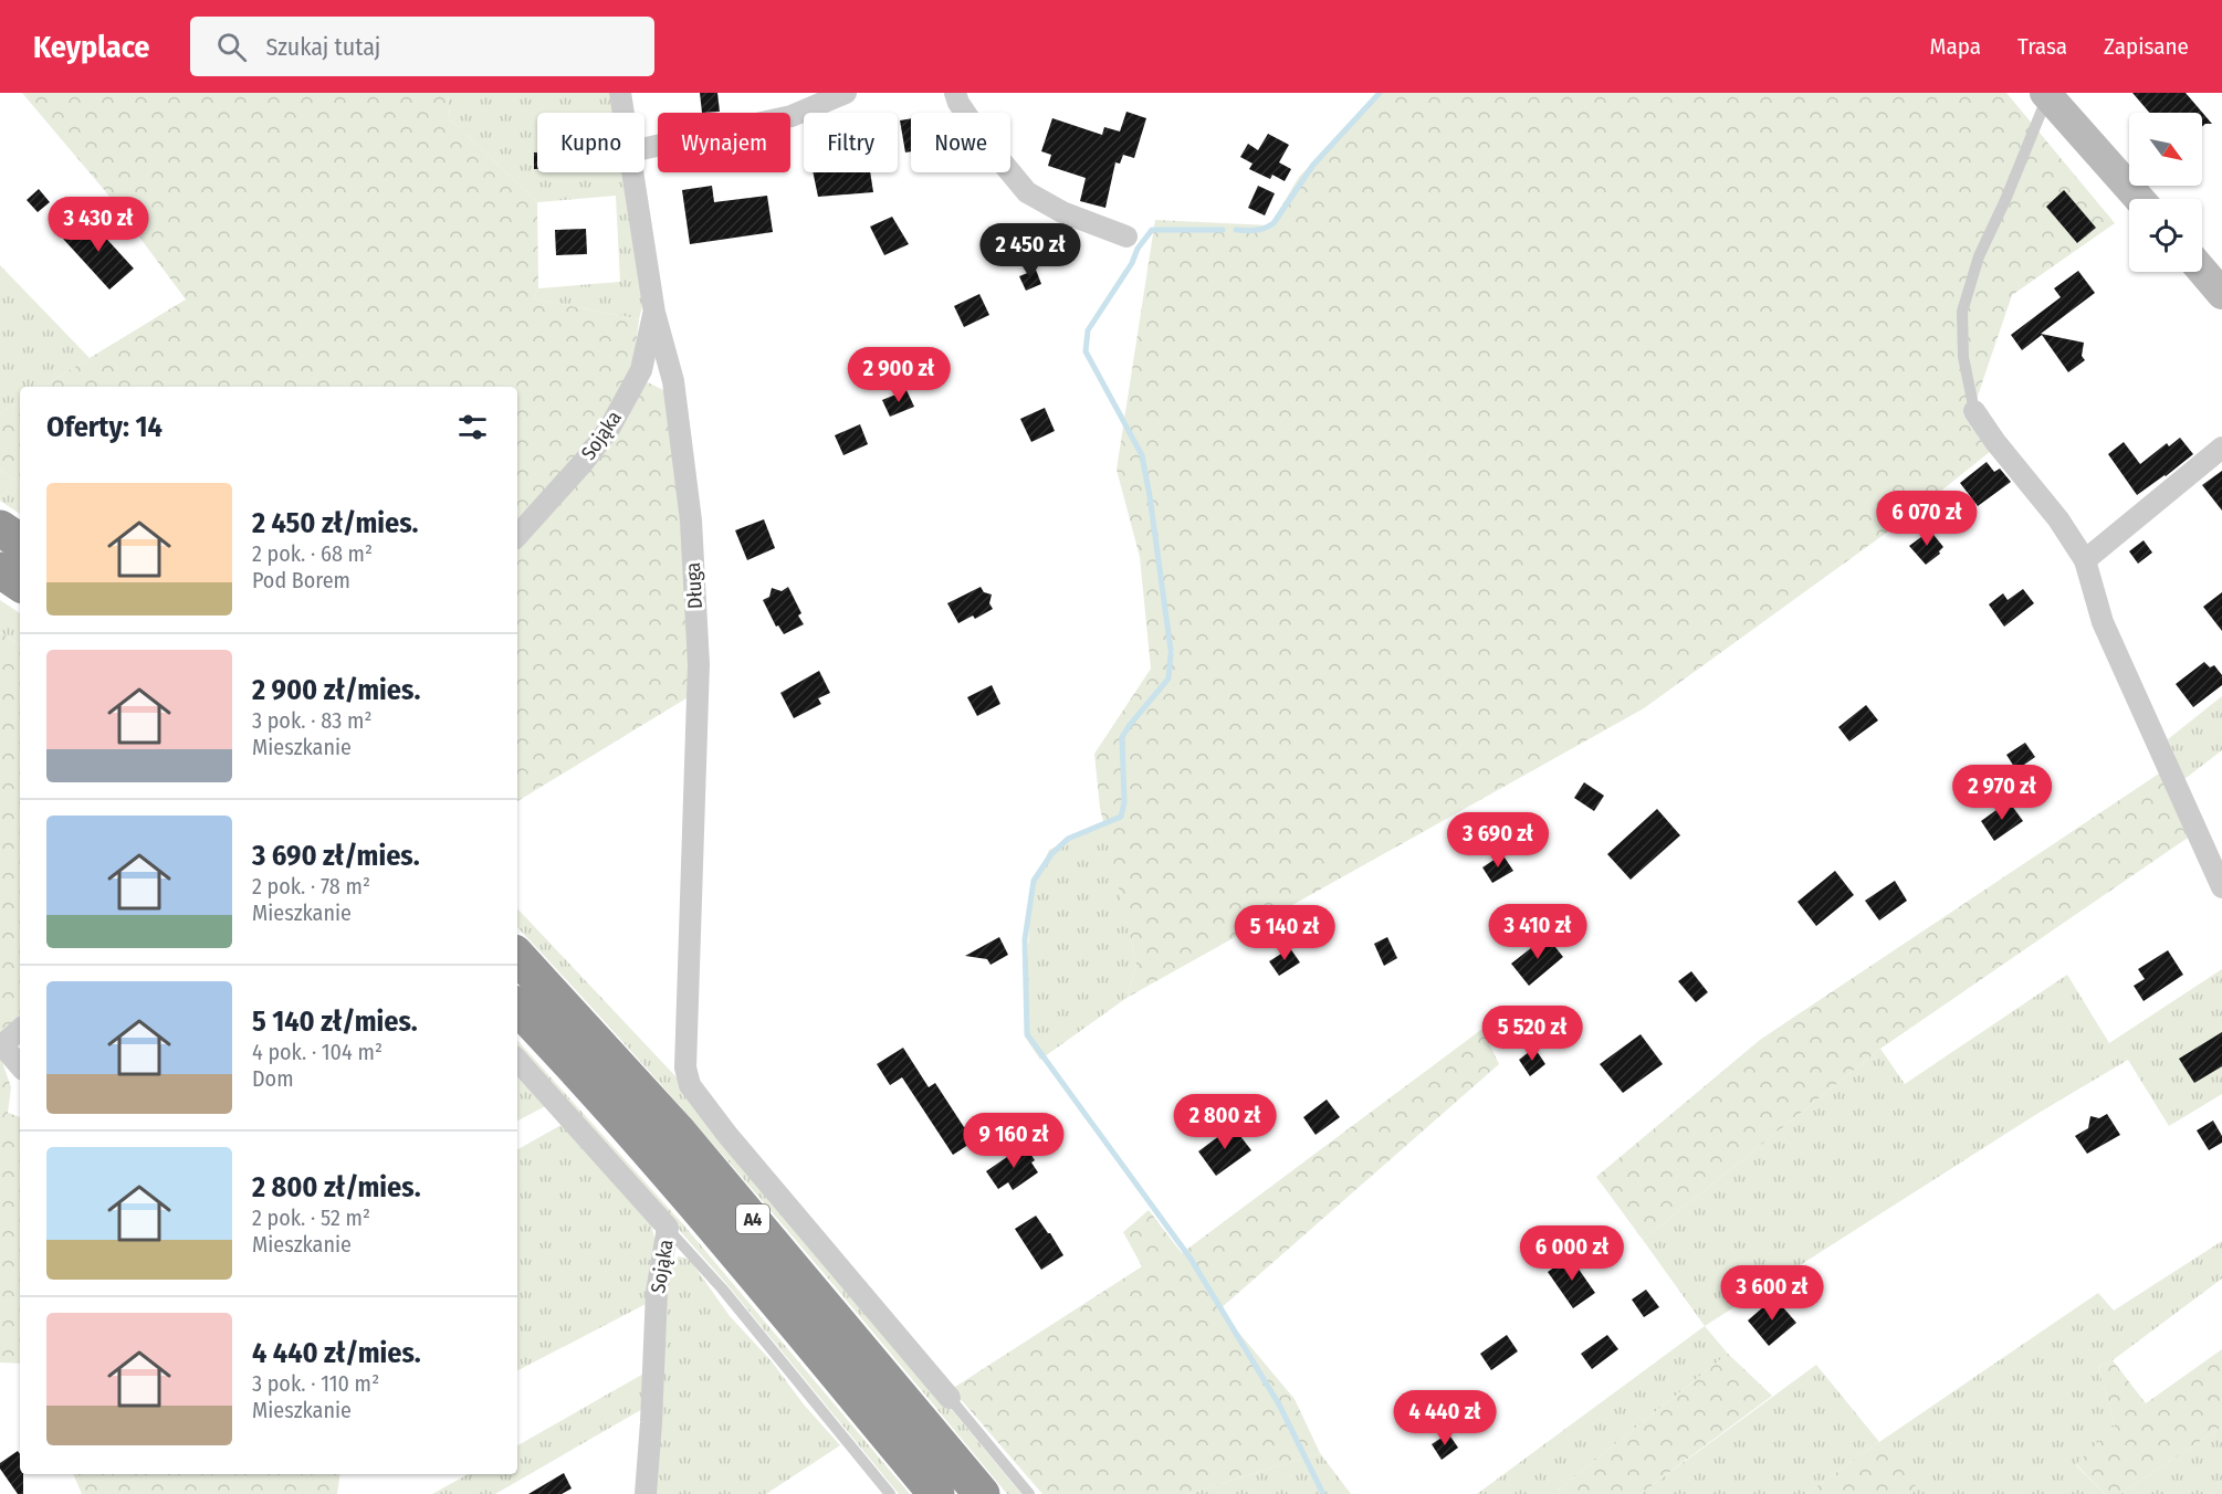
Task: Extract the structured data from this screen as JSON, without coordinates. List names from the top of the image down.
{
  "streets": {
    "highway": ["A4"],
    "street": ["Sojąka", "Długa"]
  },
  "crossings": [
    ["Sojąka", "Długa"]
  ],
  "north": "bottom right",
  "page": {
    "header": "Keyplace",
    "search": "Szukaj tutaj",
    "nav": ["Mapa", "Trasa", "Zapisane"],
    "chip": [
      "Kupno",
      "Wynajem",
      "Filtry",
      "Nowe"
    ],
    "price": [
      "3 430 zł",
      "2 450 zł",
      "2 900 zł",
      "6 070 zł",
      "2 970 zł",
      "3 690 zł",
      "3 410 zł",
      "5 140 zł",
      "5 520 zł",
      "2 800 zł",
      "9 160 zł",
      "6 000 zł",
      "3 600 zł",
      "4 440 zł"
    ],
    "heading": "Oferty: 14",
    "list": [
      {
        "name": "2 450 zł/mies.",
        "note": "2 pok. · 68 m² · Pod Borem"
      },
      {
        "name": "2 900 zł/mies.",
        "note": "3 pok. · 83 m² · Mieszkanie"
      },
      {
        "name": "3 690 zł/mies.",
        "note": "2 pok. · 78 m² · Mieszkanie"
      },
      {
        "name": "5 140 zł/mies.",
        "note": "4 pok. · 104 m² · Dom"
      },
      {
        "name": "2 800 zł/mies.",
        "note": "2 pok. · 52 m² · Mieszkanie"
      },
      {
        "name": "4 440 zł/mies.",
        "note": "3 pok. · 110 m² · Mieszkanie"
      }
    ]
  }
}
